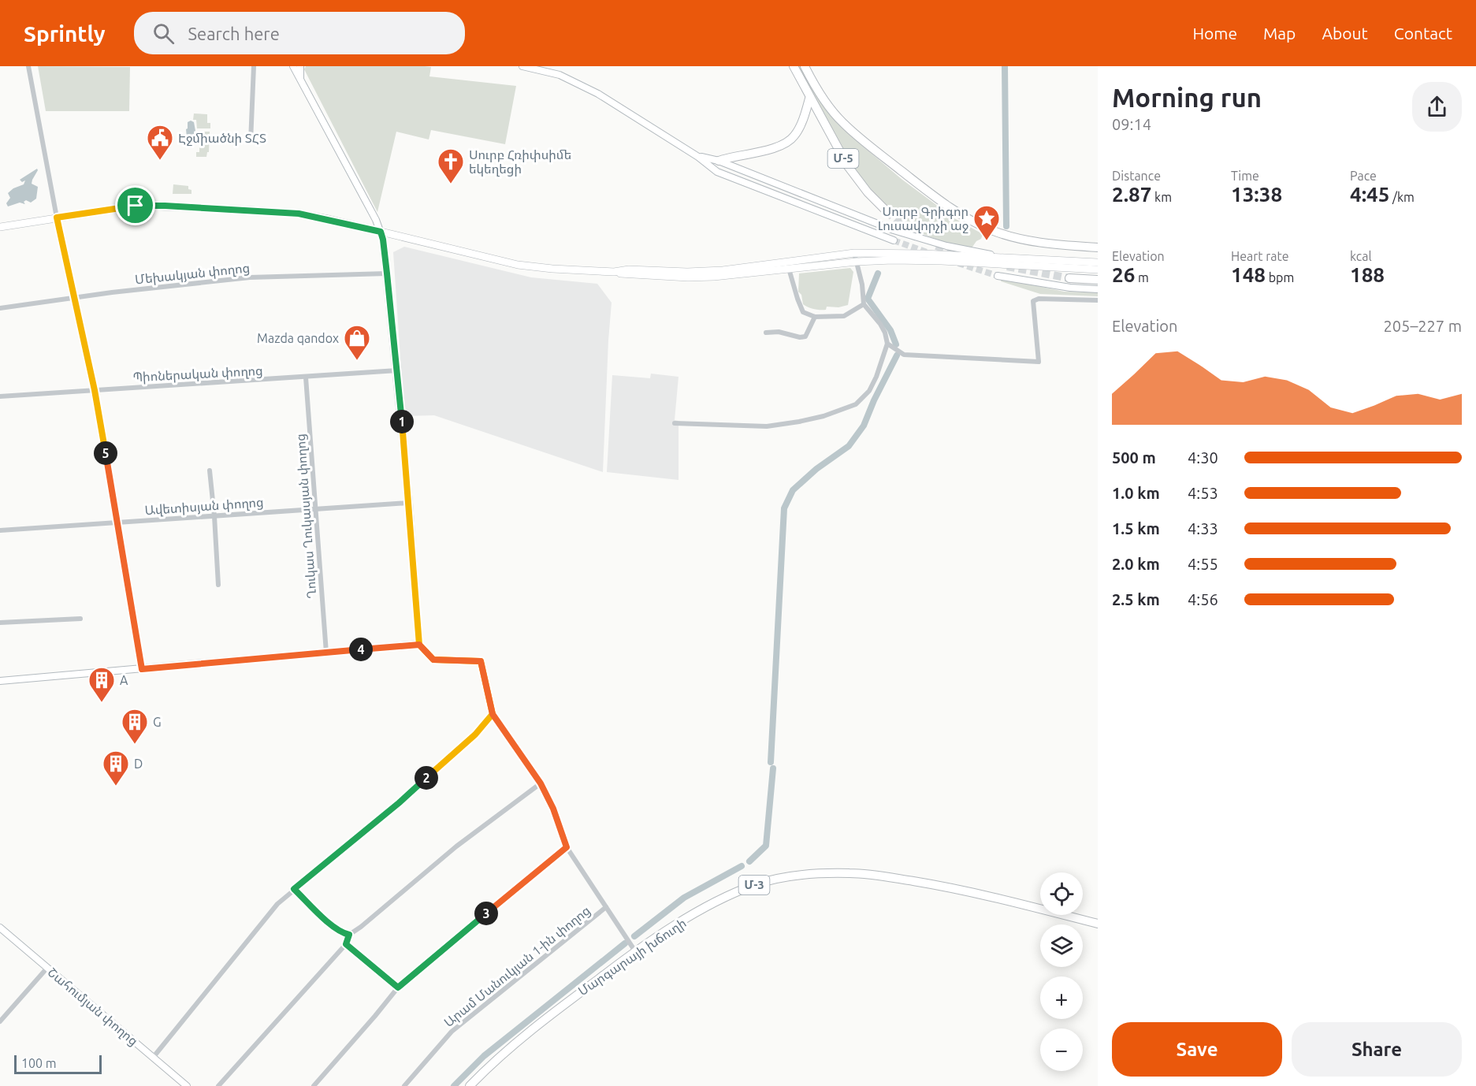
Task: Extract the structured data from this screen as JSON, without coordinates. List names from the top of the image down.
{
  "streets": {
    "highway": ["Մ-5", "Մ-3", "Մարգարայի խճուղի"],
    "street": [
      "Մեխակյան փողոց",
      "Պիոներական փողոց",
      "Ավետիսյան փողոց",
      "Ղուկաս Ղուկասյան փողոց",
      "Արամ Մանուկյան 1-ին փողոց",
      "Շահումյան փողոց"
    ]
  },
  "crossings": [
    ["Պիոներական փողոց", "Ղուկաս Ղուկասյան փողոց"],
    ["Ավետիսյան փողոց", "Ղուկաս Ղուկասյան փողոց"]
  ],
  "places": {
    "public building": ["Էջմիածնի ՏՀՏ"],
    "church": ["Սուրբ Հռիփսիմե եկեղեցի"],
    "place": ["Սուրբ Գրիգոր Լուսավորչի աջ"],
    "shop": ["Mazda qandox"],
    "building": ["A", "G", "D"]
  },
  "scale_bar": "100 m",
  "page": {
    "header": "Sprintly",
    "search": "Search here",
    "nav": [
      "Home",
      "Map",
      "About",
      "Contact"
    ],
    "heading": ["Morning run", "09:14"],
    "stats": [
      ["Distance", "2.87 km"],
      ["Time", "13:38"],
      ["Pace", "4:45 /km"],
      ["Elevation", "26 m"],
      ["Heart rate", "148 bpm"],
      ["kcal", "188"]
    ],
    "chart": ["Elevation", "205–227 m"],
    "pins": [
      "1",
      "5",
      "4",
      "2",
      "3"
    ],
    "list": [
      {
        "name": "500 m",
        "note": "4:30"
      },
      {
        "name": "1.0 km",
        "note": "4:53"
      },
      {
        "name": "1.5 km",
        "note": "4:33"
      },
      {
        "name": "2.0 km",
        "note": "4:55"
      },
      {
        "name": "2.5 km",
        "note": "4:56"
      }
    ],
    "map_buttons": ["+", "−"],
    "buttons": ["Save", "Share"],
    "scale": "100 m"
  }
}
